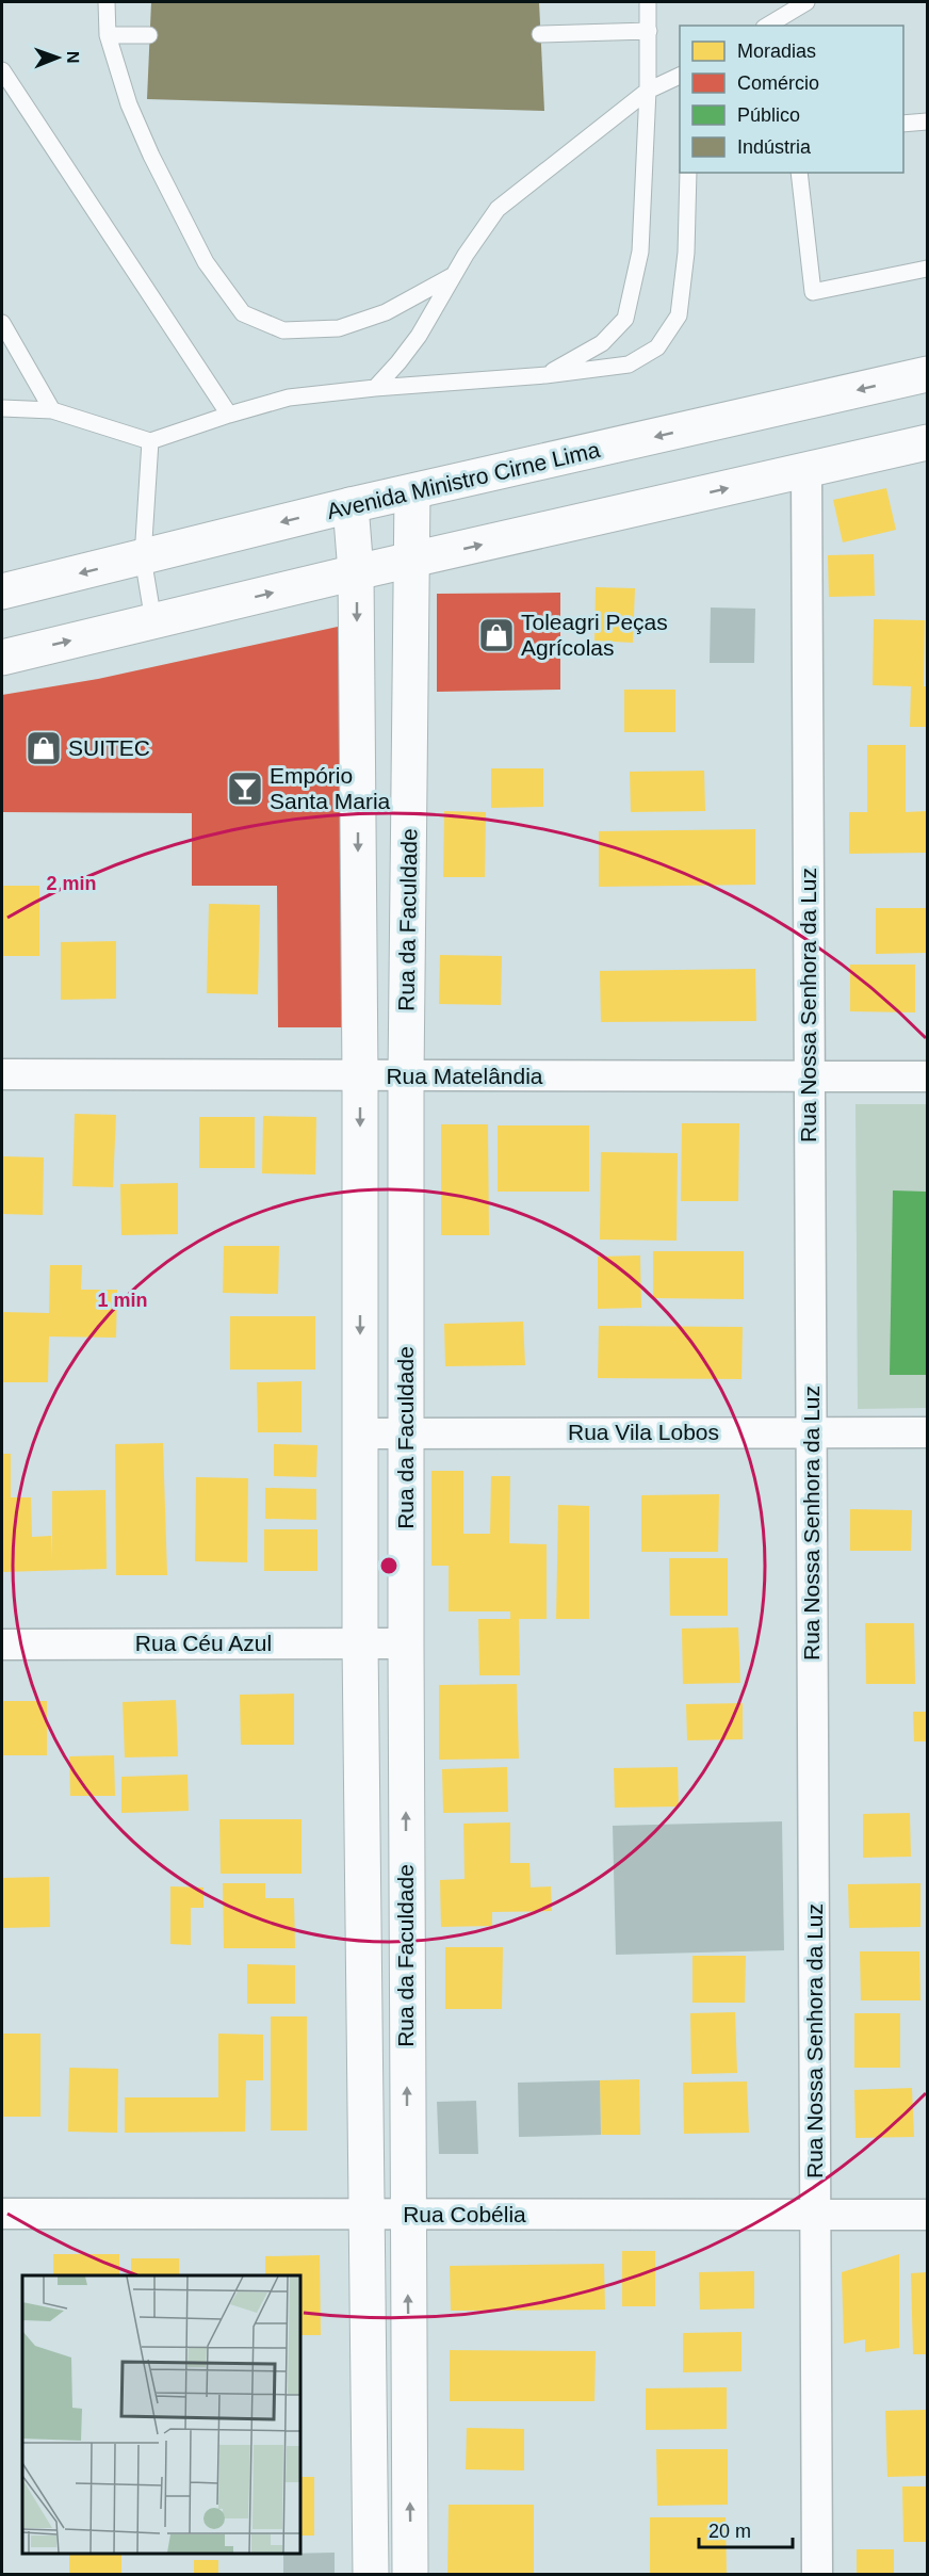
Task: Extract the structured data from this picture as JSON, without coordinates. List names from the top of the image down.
{
  "streets": {
    "street": [
      "Avenida Ministro Cirne Lima",
      "Rua da Faculdade",
      "Rua Nossa Senhora da Luz",
      "Rua Matelândia",
      "Rua Vila Lobos",
      "Rua Céu Azul",
      "Rua Cobélia"
    ]
  },
  "crossings": [
    ["Avenida Ministro Cirne Lima", "Rua da Faculdade"],
    ["Rua da Faculdade", "Rua Matelândia"],
    ["Rua da Faculdade", "Rua Vila Lobos"],
    ["Rua da Faculdade", "Rua Céu Azul"],
    ["Rua da Faculdade", "Rua Cobélia"],
    ["Rua Nossa Senhora da Luz", "Rua Matelândia"],
    ["Rua Nossa Senhora da Luz", "Rua Vila Lobos"],
    ["Rua Nossa Senhora da Luz", "Rua Cobélia"]
  ],
  "places": {
    "shop": ["Toleagri Peças Agrícolas", "SUITEC"],
    "bar": ["Empório Santa Maria"]
  },
  "legend": [
    "Moradias",
    "Comércio",
    "Público",
    "Indústria"
  ],
  "scale_bar": "20 m",
  "north": "right",
  "rings": ["2 min", "1 min"]
}
